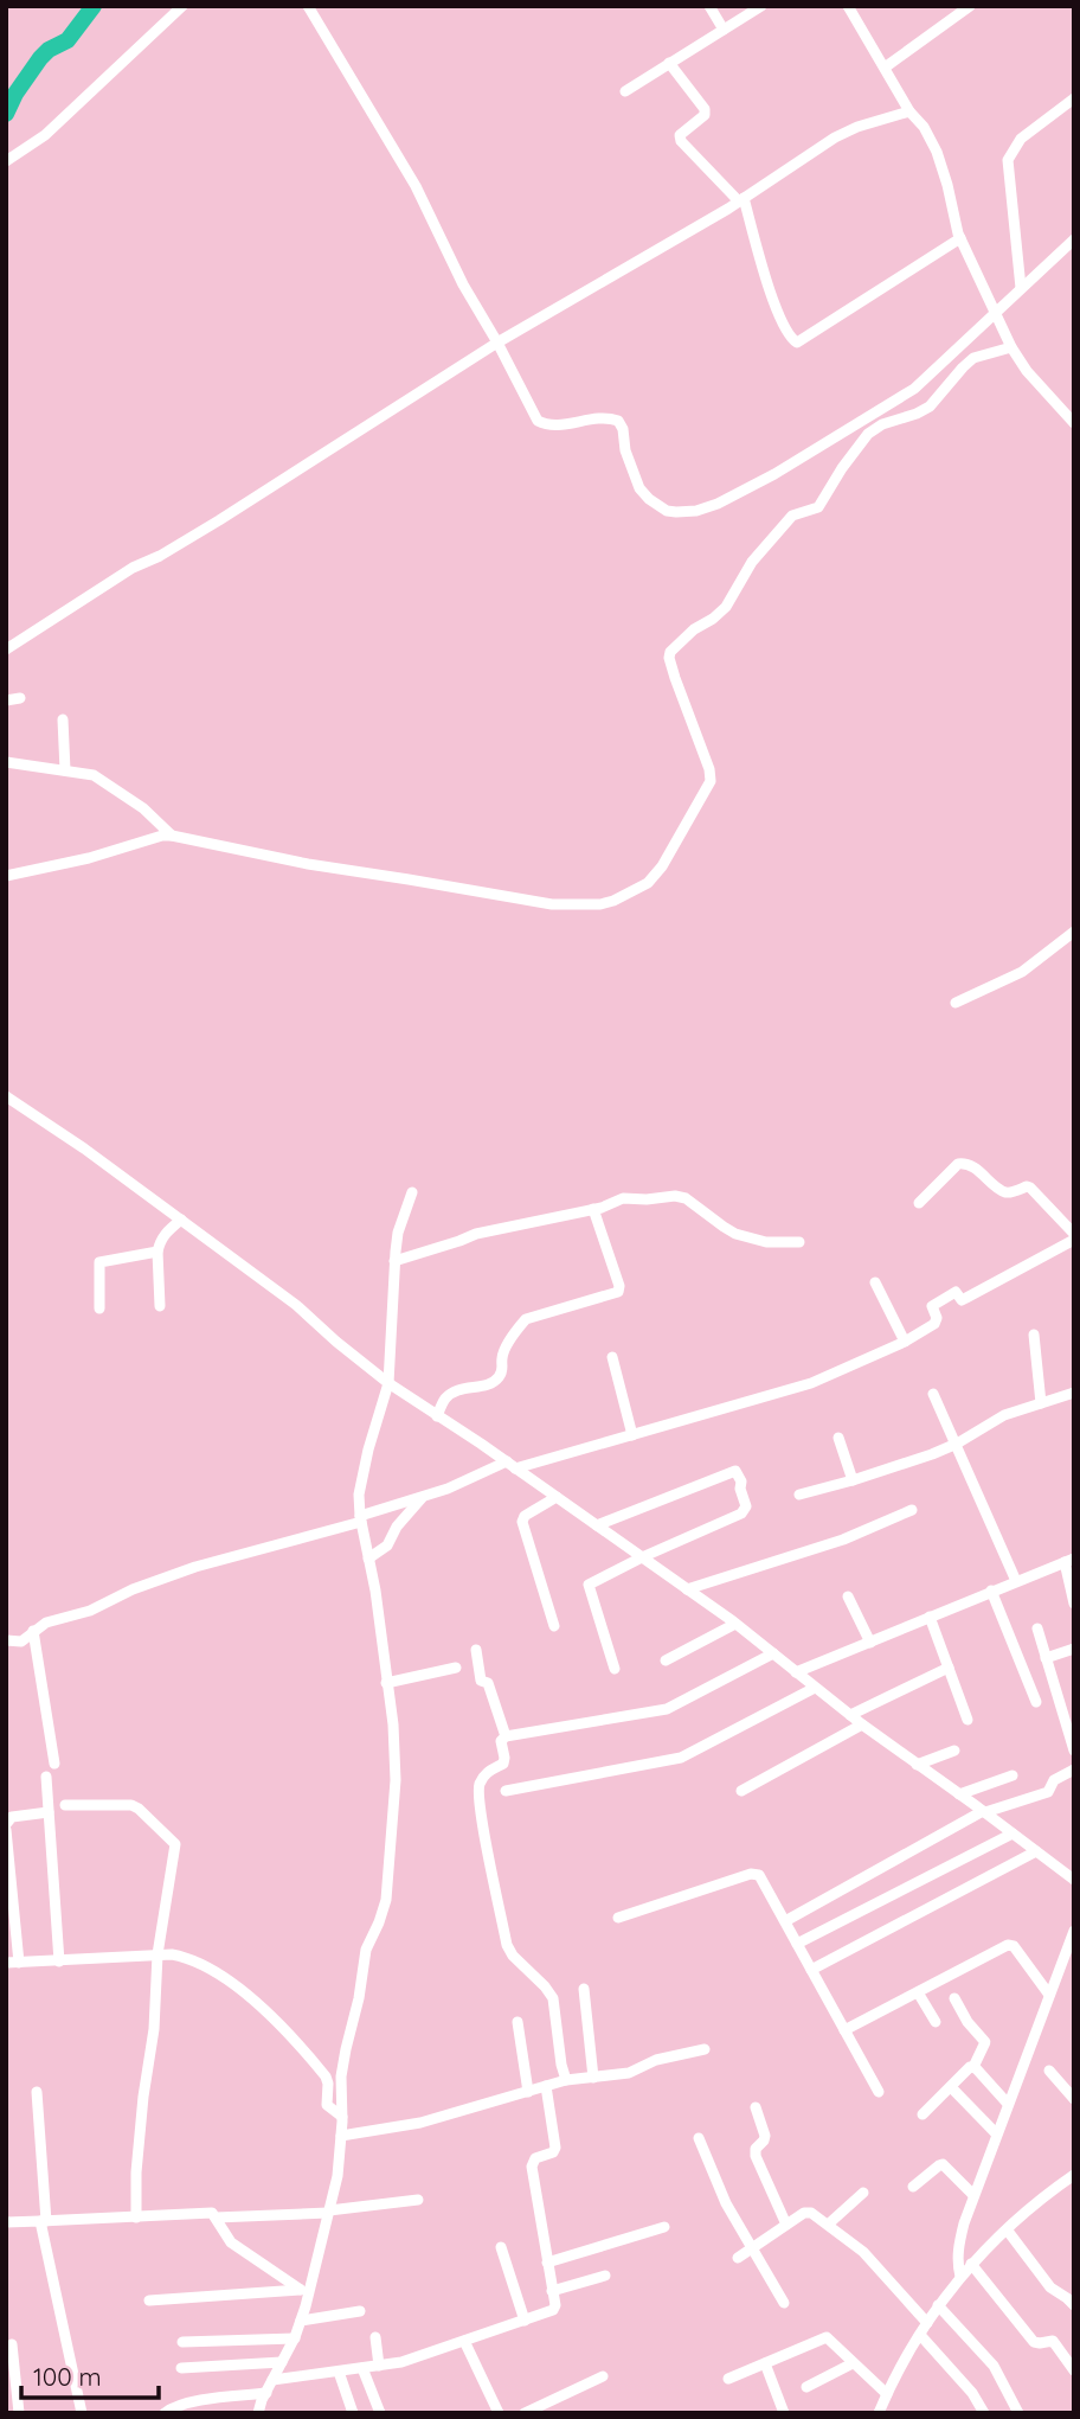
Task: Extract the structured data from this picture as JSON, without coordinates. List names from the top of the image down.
{
  "scale_bar": "100 m"
}
